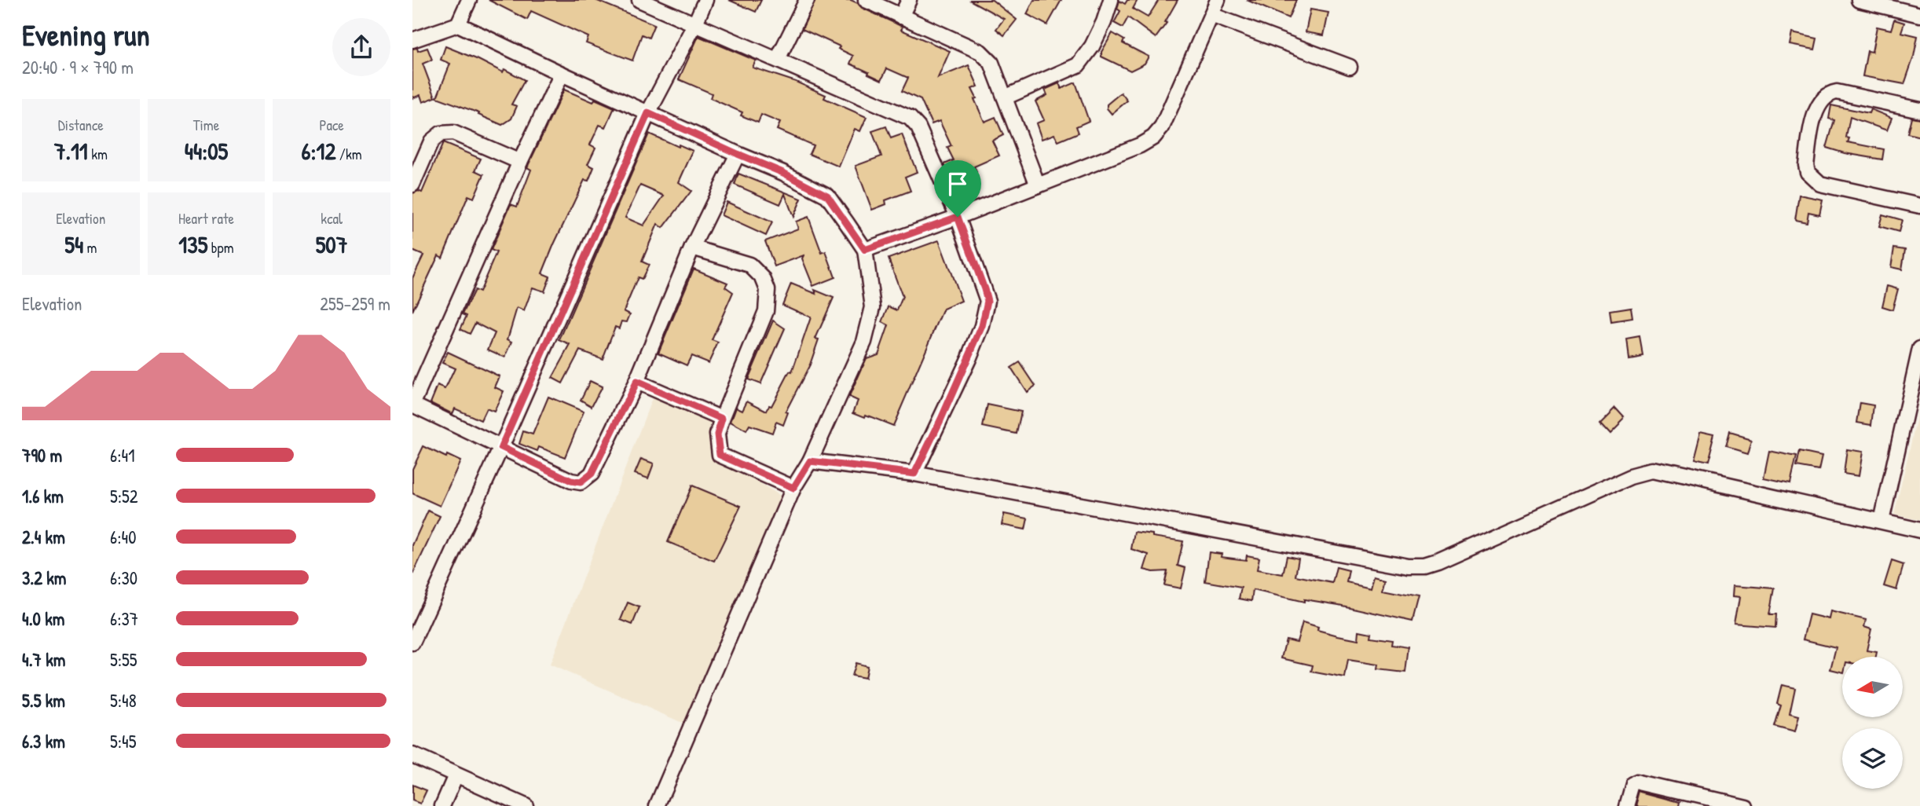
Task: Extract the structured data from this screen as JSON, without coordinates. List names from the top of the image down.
{
  "north": "left",
  "page": {
    "heading": ["Evening run", "20:40 · 9 × 790 m"],
    "stats": [
      ["Distance", "7.11 km"],
      ["Time", "44:05"],
      ["Pace", "6:12 /km"],
      ["Elevation", "54 m"],
      ["Heart rate", "135 bpm"],
      ["kcal", "507"]
    ],
    "chart": ["Elevation", "255–259 m"],
    "list": [
      {
        "name": "790 m",
        "note": "6:41"
      },
      {
        "name": "1.6 km",
        "note": "5:52"
      },
      {
        "name": "2.4 km",
        "note": "6:40"
      },
      {
        "name": "3.2 km",
        "note": "6:30"
      },
      {
        "name": "4.0 km",
        "note": "6:37"
      },
      {
        "name": "4.7 km",
        "note": "5:55"
      },
      {
        "name": "5.5 km",
        "note": "5:48"
      },
      {
        "name": "6.3 km",
        "note": "5:45"
      }
    ]
  }
}
